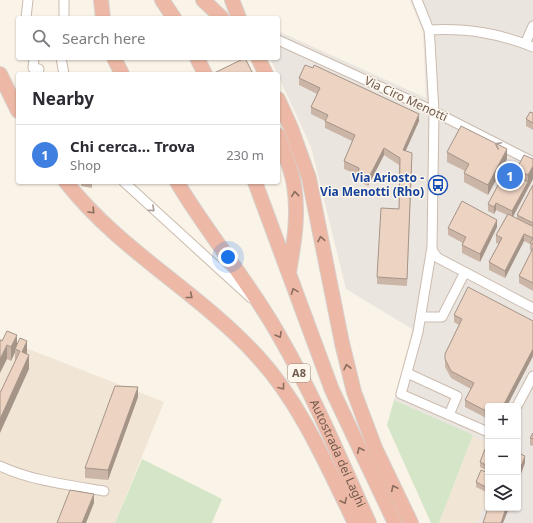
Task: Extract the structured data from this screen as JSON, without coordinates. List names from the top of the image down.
{
  "streets": {
    "highway": ["A8", "Autostrada dei Laghi"],
    "street": ["Via Ciro Menotti"]
  },
  "one_way": ["Via Ciro Menotti"],
  "places": {
    "bus stop": ["Via Ariosto - Via Menotti (Rho)"]
  },
  "page": {
    "search": "Search here",
    "heading": "Nearby",
    "list": [
      {
        "mark": "1",
        "name": "Chi cerca... Trova",
        "note": "Shop",
        "value": "230 m"
      }
    ],
    "pins": "1",
    "map_buttons": ["+", "−"]
  }
}
